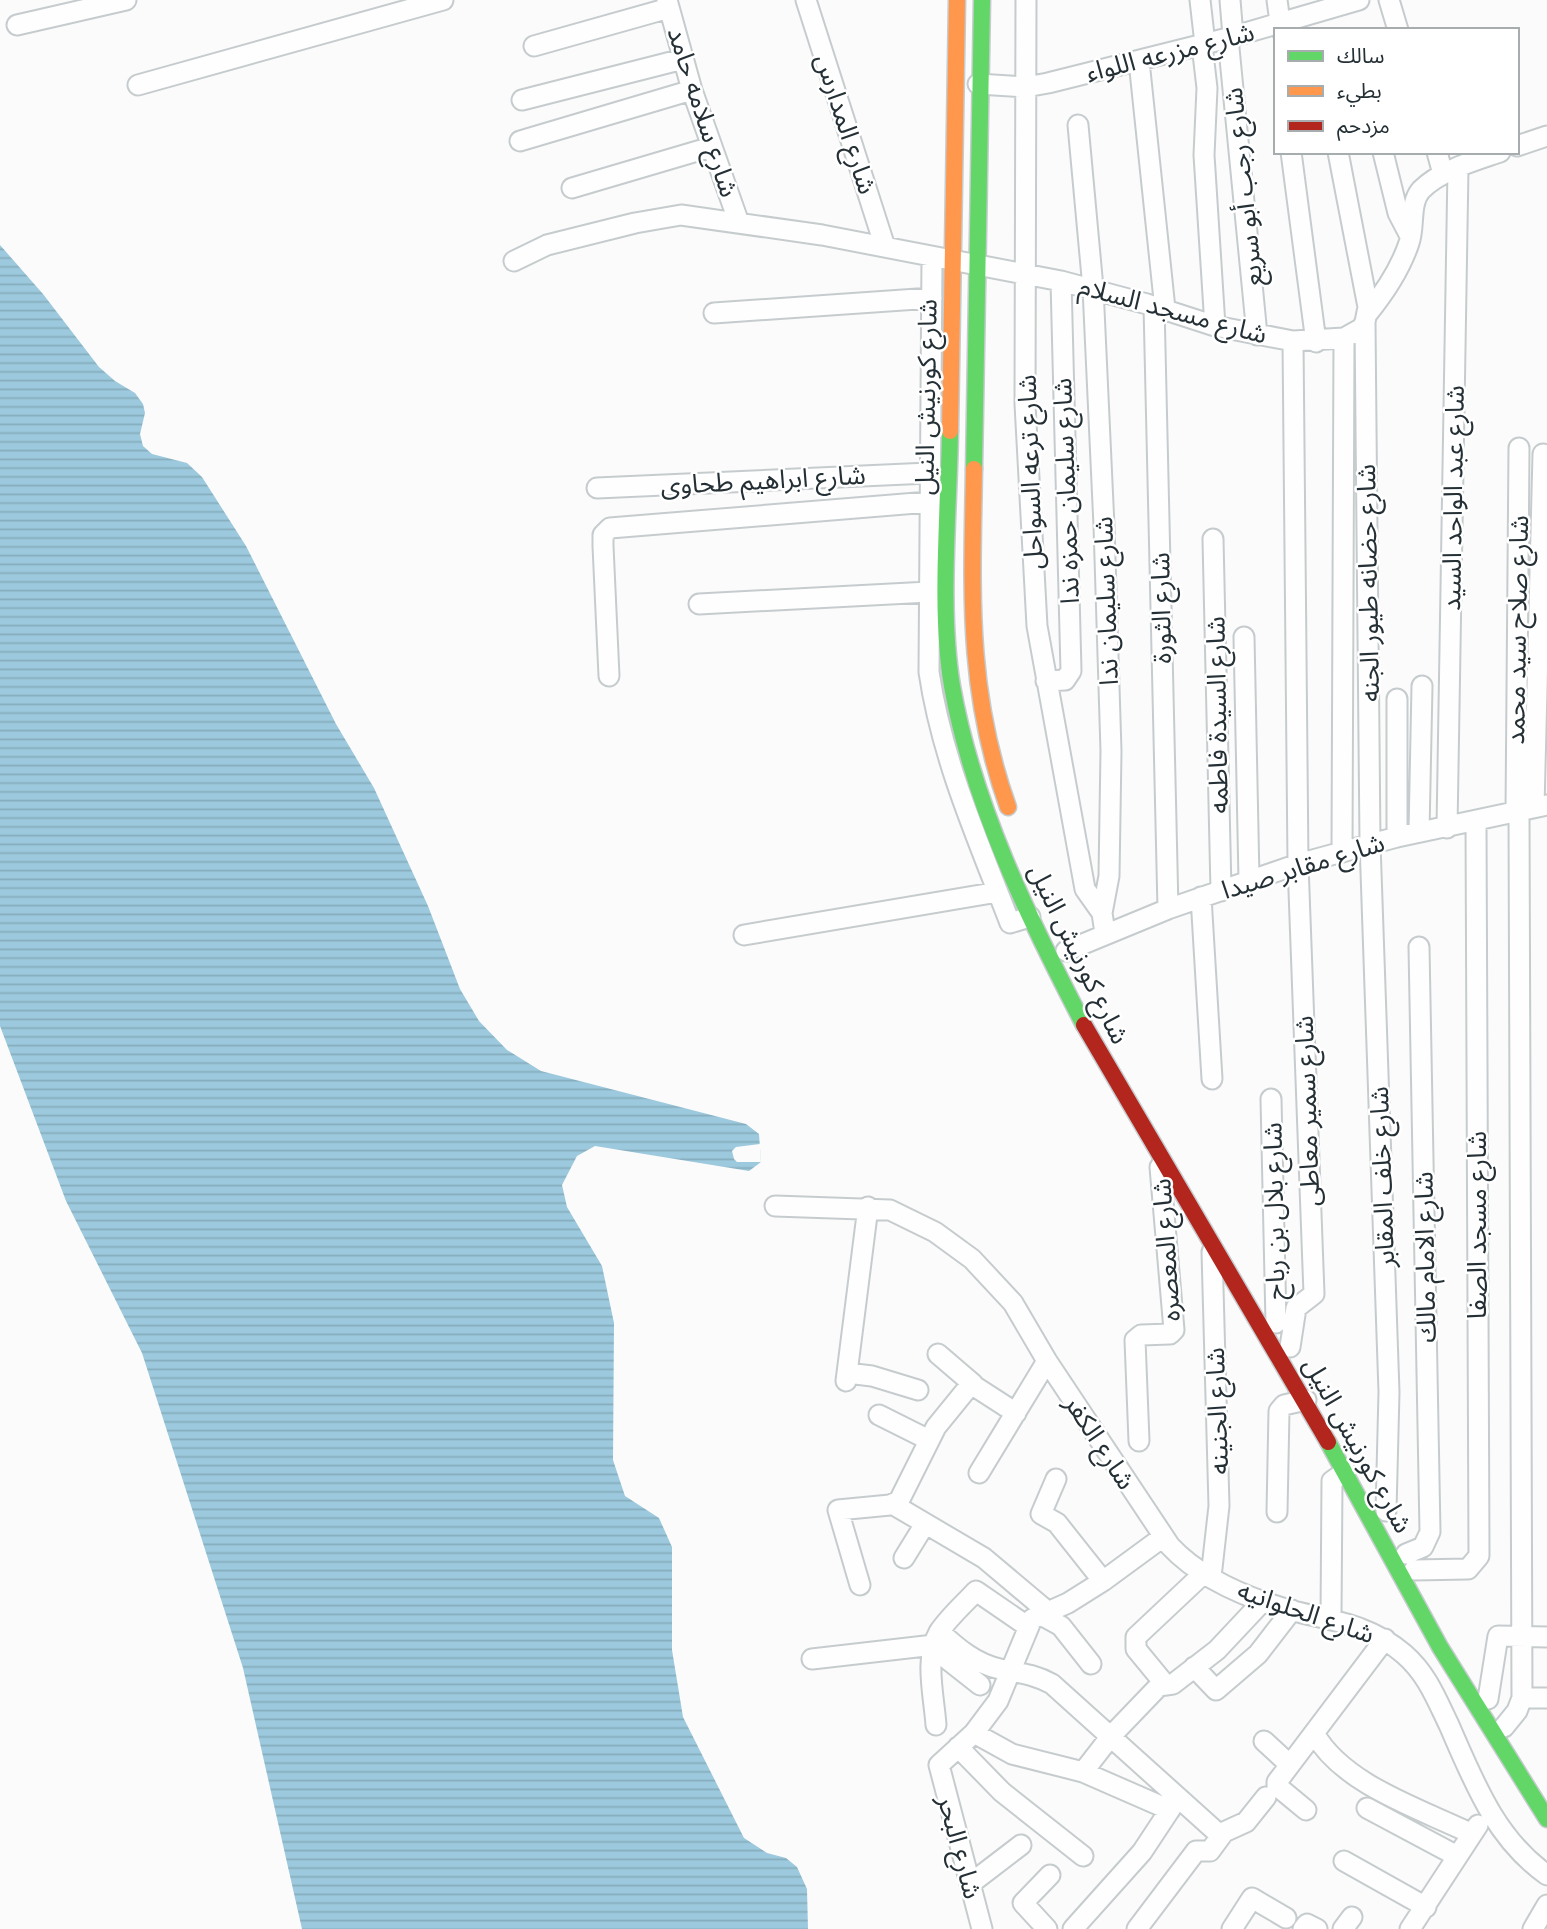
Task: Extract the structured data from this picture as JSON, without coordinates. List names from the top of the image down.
{
  "streets": {
    "main road": ["شارع كورنيش النيل"],
    "street": [
      "شارع مزرعه اللواء",
      "شارع سلامه حامد",
      "شارع المدارس",
      "شارع رجب أبو سريع",
      "شارع مسجد السلام",
      "شارع ترعه السواحل",
      "شارع ابراهيم طحاوى",
      "شارع سليمان حمزه ندا",
      "شارع عبد الواحد السيد",
      "شارع حضانه طيور الجنه",
      "شارع سليمان ندا",
      "شارع الثورة",
      "شارع صلاح سيد محمد",
      "شارع السيدة فاطمه",
      "شارع مقابر صيدا",
      "شارع سمير معاطى",
      "شارع خلف المقابر",
      "شارع بلال بن رباح",
      "شارع مسجد الصفا",
      "شارع المعصره",
      "شارع الامام مالك",
      "شارع الجنينه",
      "شارع الكفر",
      "شارع الحلوانيه",
      "شارع البحر"
    ]
  },
  "crossings": [
    ["شارع مزرعه اللواء", "شارع رجب أبو سريع"],
    ["شارع مزرعه اللواء", "شارع كورنيش النيل"],
    ["شارع مزرعه اللواء", "شارع ترعه السواحل"],
    ["شارع مزرعه اللواء", "شارع الثورة"],
    ["شارع سلامه حامد", "شارع مسجد السلام"],
    ["شارع المدارس", "شارع مسجد السلام"],
    ["شارع رجب أبو سريع", "شارع مسجد السلام"],
    ["شارع مسجد السلام", "شارع كورنيش النيل"],
    ["شارع مسجد السلام", "شارع ترعه السواحل"],
    ["شارع مسجد السلام", "شارع سليمان حمزه ندا"],
    ["شارع مسجد السلام", "شارع عبد الواحد السيد"],
    ["شارع مسجد السلام", "شارع حضانه طيور الجنه"],
    ["شارع مسجد السلام", "شارع سليمان ندا"],
    ["شارع مسجد السلام", "شارع الثورة"],
    ["شارع كورنيش النيل", "شارع مقابر صيدا"],
    ["شارع كورنيش النيل", "شارع سمير معاطى"],
    ["شارع كورنيش النيل", "شارع خلف المقابر"],
    ["شارع كورنيش النيل", "شارع بلال بن رباح"],
    ["شارع كورنيش النيل", "شارع مسجد الصفا"],
    ["شارع كورنيش النيل", "شارع المعصره"],
    ["شارع كورنيش النيل", "شارع الامام مالك"],
    ["شارع كورنيش النيل", "شارع الجنينه"],
    ["شارع ترعه السواحل", "شارع سليمان حمزه ندا"],
    ["شارع ترعه السواحل", "شارع سليمان ندا"],
    ["شارع ترعه السواحل", "شارع مقابر صيدا"],
    ["شارع عبد الواحد السيد", "شارع مقابر صيدا"],
    ["شارع حضانه طيور الجنه", "شارع مقابر صيدا"],
    ["شارع حضانه طيور الجنه", "شارع خلف المقابر"],
    ["شارع الثورة", "شارع مقابر صيدا"],
    ["شارع صلاح سيد محمد", "شارع مقابر صيدا"],
    ["شارع السيدة فاطمه", "شارع مقابر صيدا"],
    ["شارع مقابر صيدا", "شارع سمير معاطى"],
    ["شارع مقابر صيدا", "شارع خلف المقابر"],
    ["شارع مقابر صيدا", "شارع مسجد الصفا"],
    ["شارع مسجد الصفا", "شارع الامام مالك"],
    ["شارع الجنينه", "شارع الحلوانيه"],
    ["شارع الكفر", "شارع الحلوانيه"]
  ],
  "legend": ["سالك", "بطيء", "مزدحم"]
}
